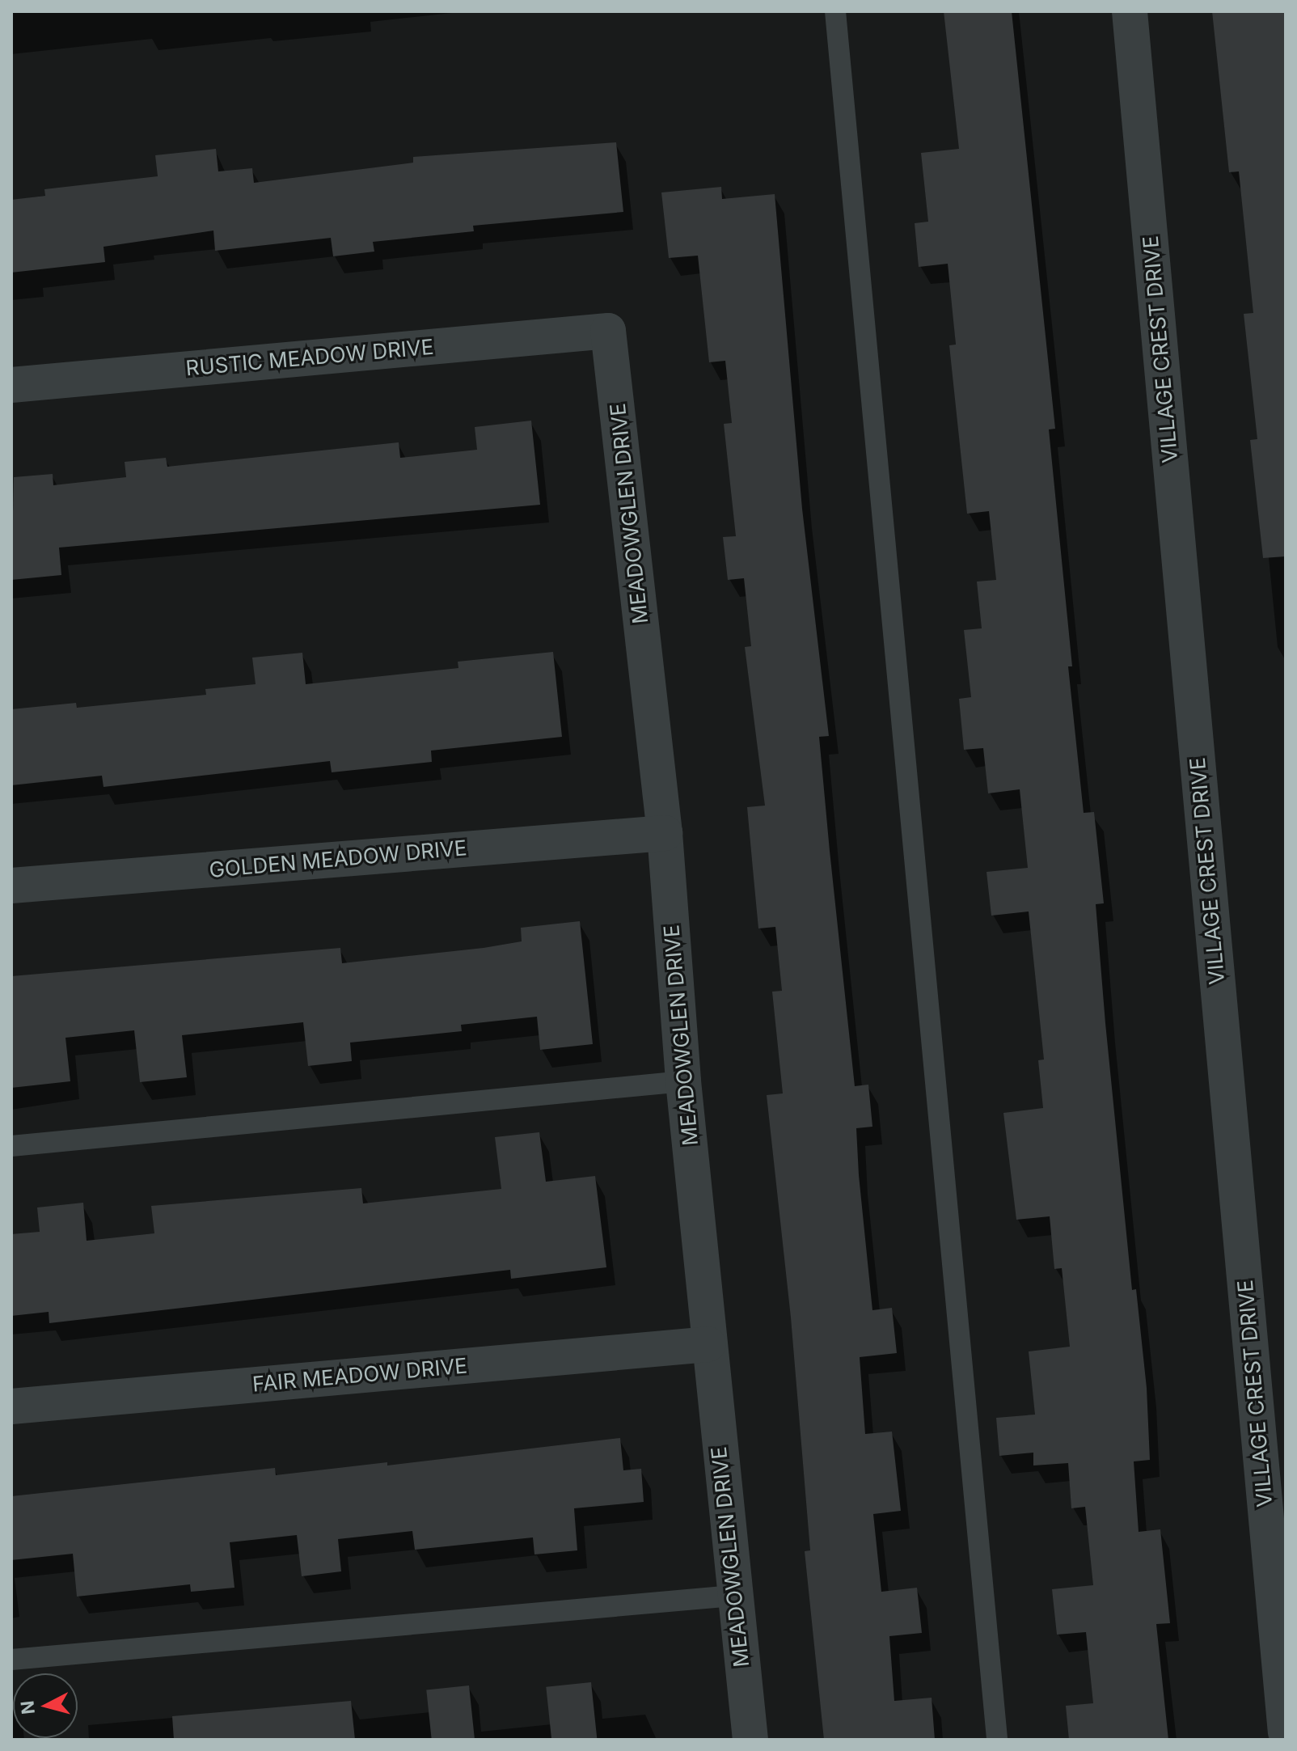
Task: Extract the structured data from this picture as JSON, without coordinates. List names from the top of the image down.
{
  "streets": {
    "street": [
      "VILLAGE CREST DRIVE",
      "RUSTIC MEADOW DRIVE",
      "MEADOWGLEN DRIVE",
      "GOLDEN MEADOW DRIVE",
      "FAIR MEADOW DRIVE"
    ]
  },
  "crossings": [
    ["RUSTIC MEADOW DRIVE", "MEADOWGLEN DRIVE"],
    ["MEADOWGLEN DRIVE", "GOLDEN MEADOW DRIVE"],
    ["MEADOWGLEN DRIVE", "FAIR MEADOW DRIVE"]
  ],
  "north": "left"
}
